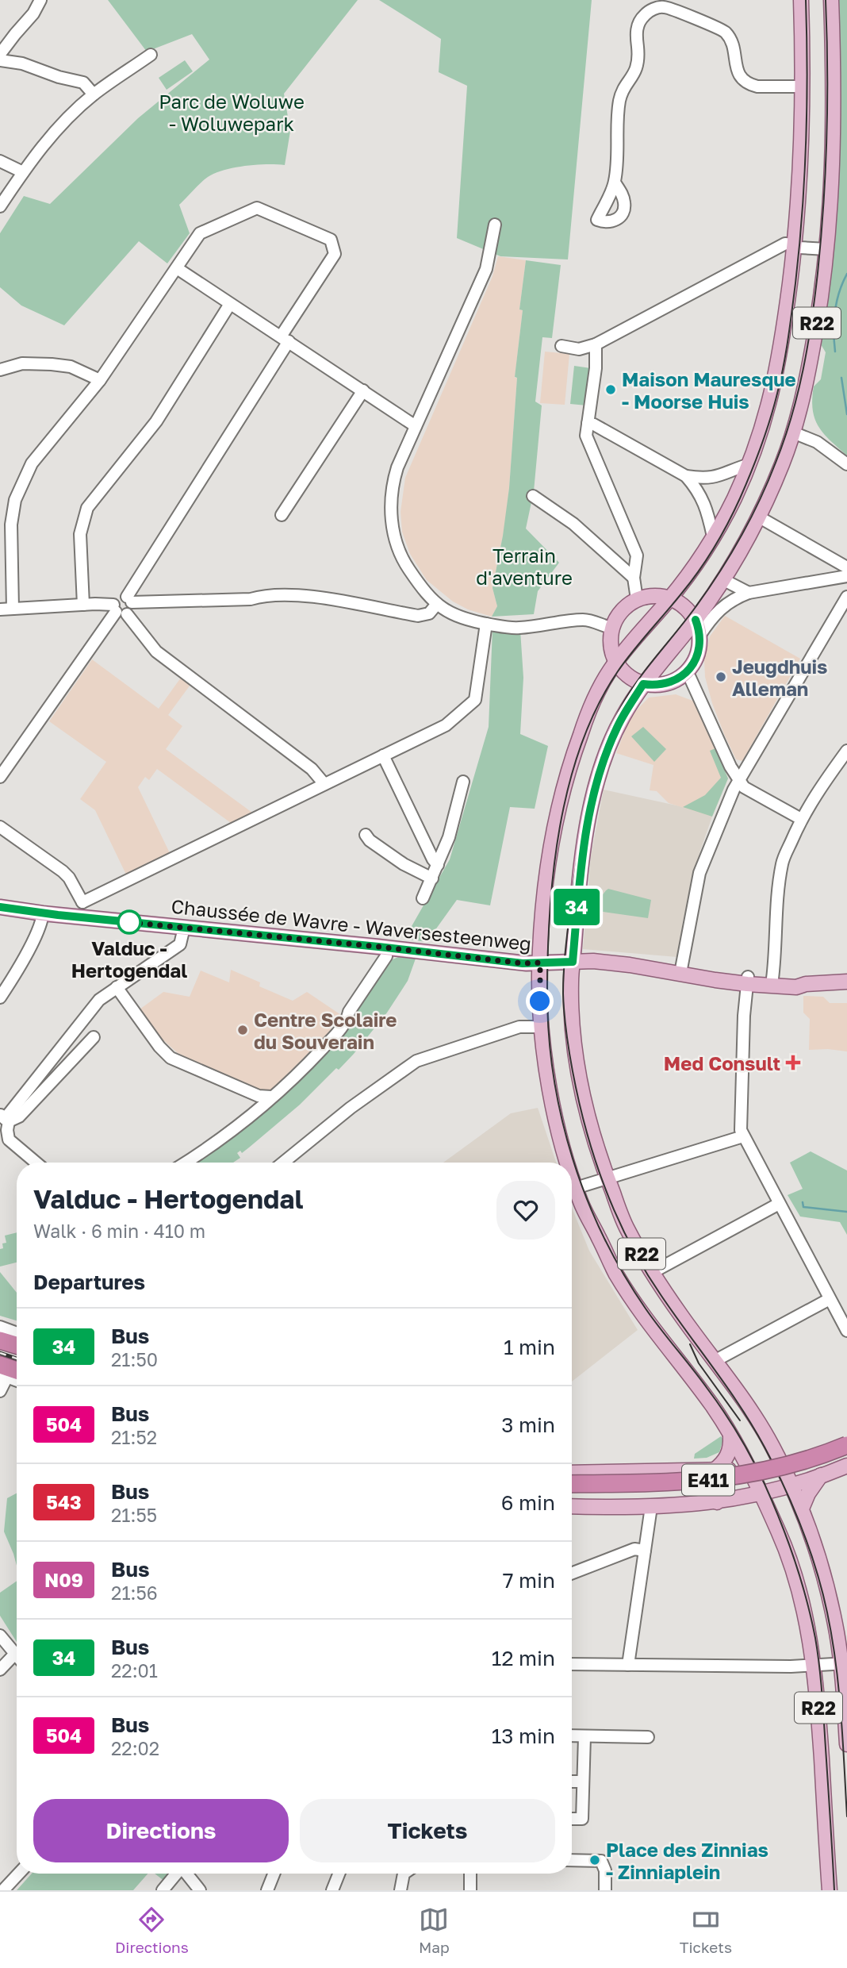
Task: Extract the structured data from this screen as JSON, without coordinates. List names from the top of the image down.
{
  "streets": {
    "highway": ["E411"],
    "main road": ["R22", "Chaussée de Wavre - Waversesteenweg"]
  },
  "crossings": [
    ["R22", "Chaussée de Wavre - Waversesteenweg"]
  ],
  "parks": ["Parc de Woluwe - Woluwepark", "Terrain d'aventure"],
  "places": {
    "other": [
      "Maison Mauresque - Moorse Huis",
      "Jeugdhuis Alleman",
      "Valduc - Hertogendal",
      "Centre Scolaire du Souverain",
      "Place des Zinnias - Zinniaplein"
    ],
    "health": ["Med Consult"]
  },
  "lines": ["bus line 34"],
  "page": {
    "on_map": "34",
    "heading": [
      ["Valduc - Hertogendal", "Walk · 6 min · 410 m"],
      "Departures"
    ],
    "list": [
      {
        "mark": "34",
        "name": "Bus",
        "note": "21:50",
        "value": "1 min"
      },
      {
        "mark": "504",
        "name": "Bus",
        "note": "21:52",
        "value": "3 min"
      },
      {
        "mark": "543",
        "name": "Bus",
        "note": "21:55",
        "value": "6 min"
      },
      {
        "mark": "N09",
        "name": "Bus",
        "note": "21:56",
        "value": "7 min"
      },
      {
        "mark": "34",
        "name": "Bus",
        "note": "22:01",
        "value": "12 min"
      },
      {
        "mark": "504",
        "name": "Bus",
        "note": "22:02",
        "value": "13 min"
      }
    ],
    "buttons": ["Directions", "Tickets"],
    "tabs": ["Directions", "Map", "Tickets"]
  }
}
